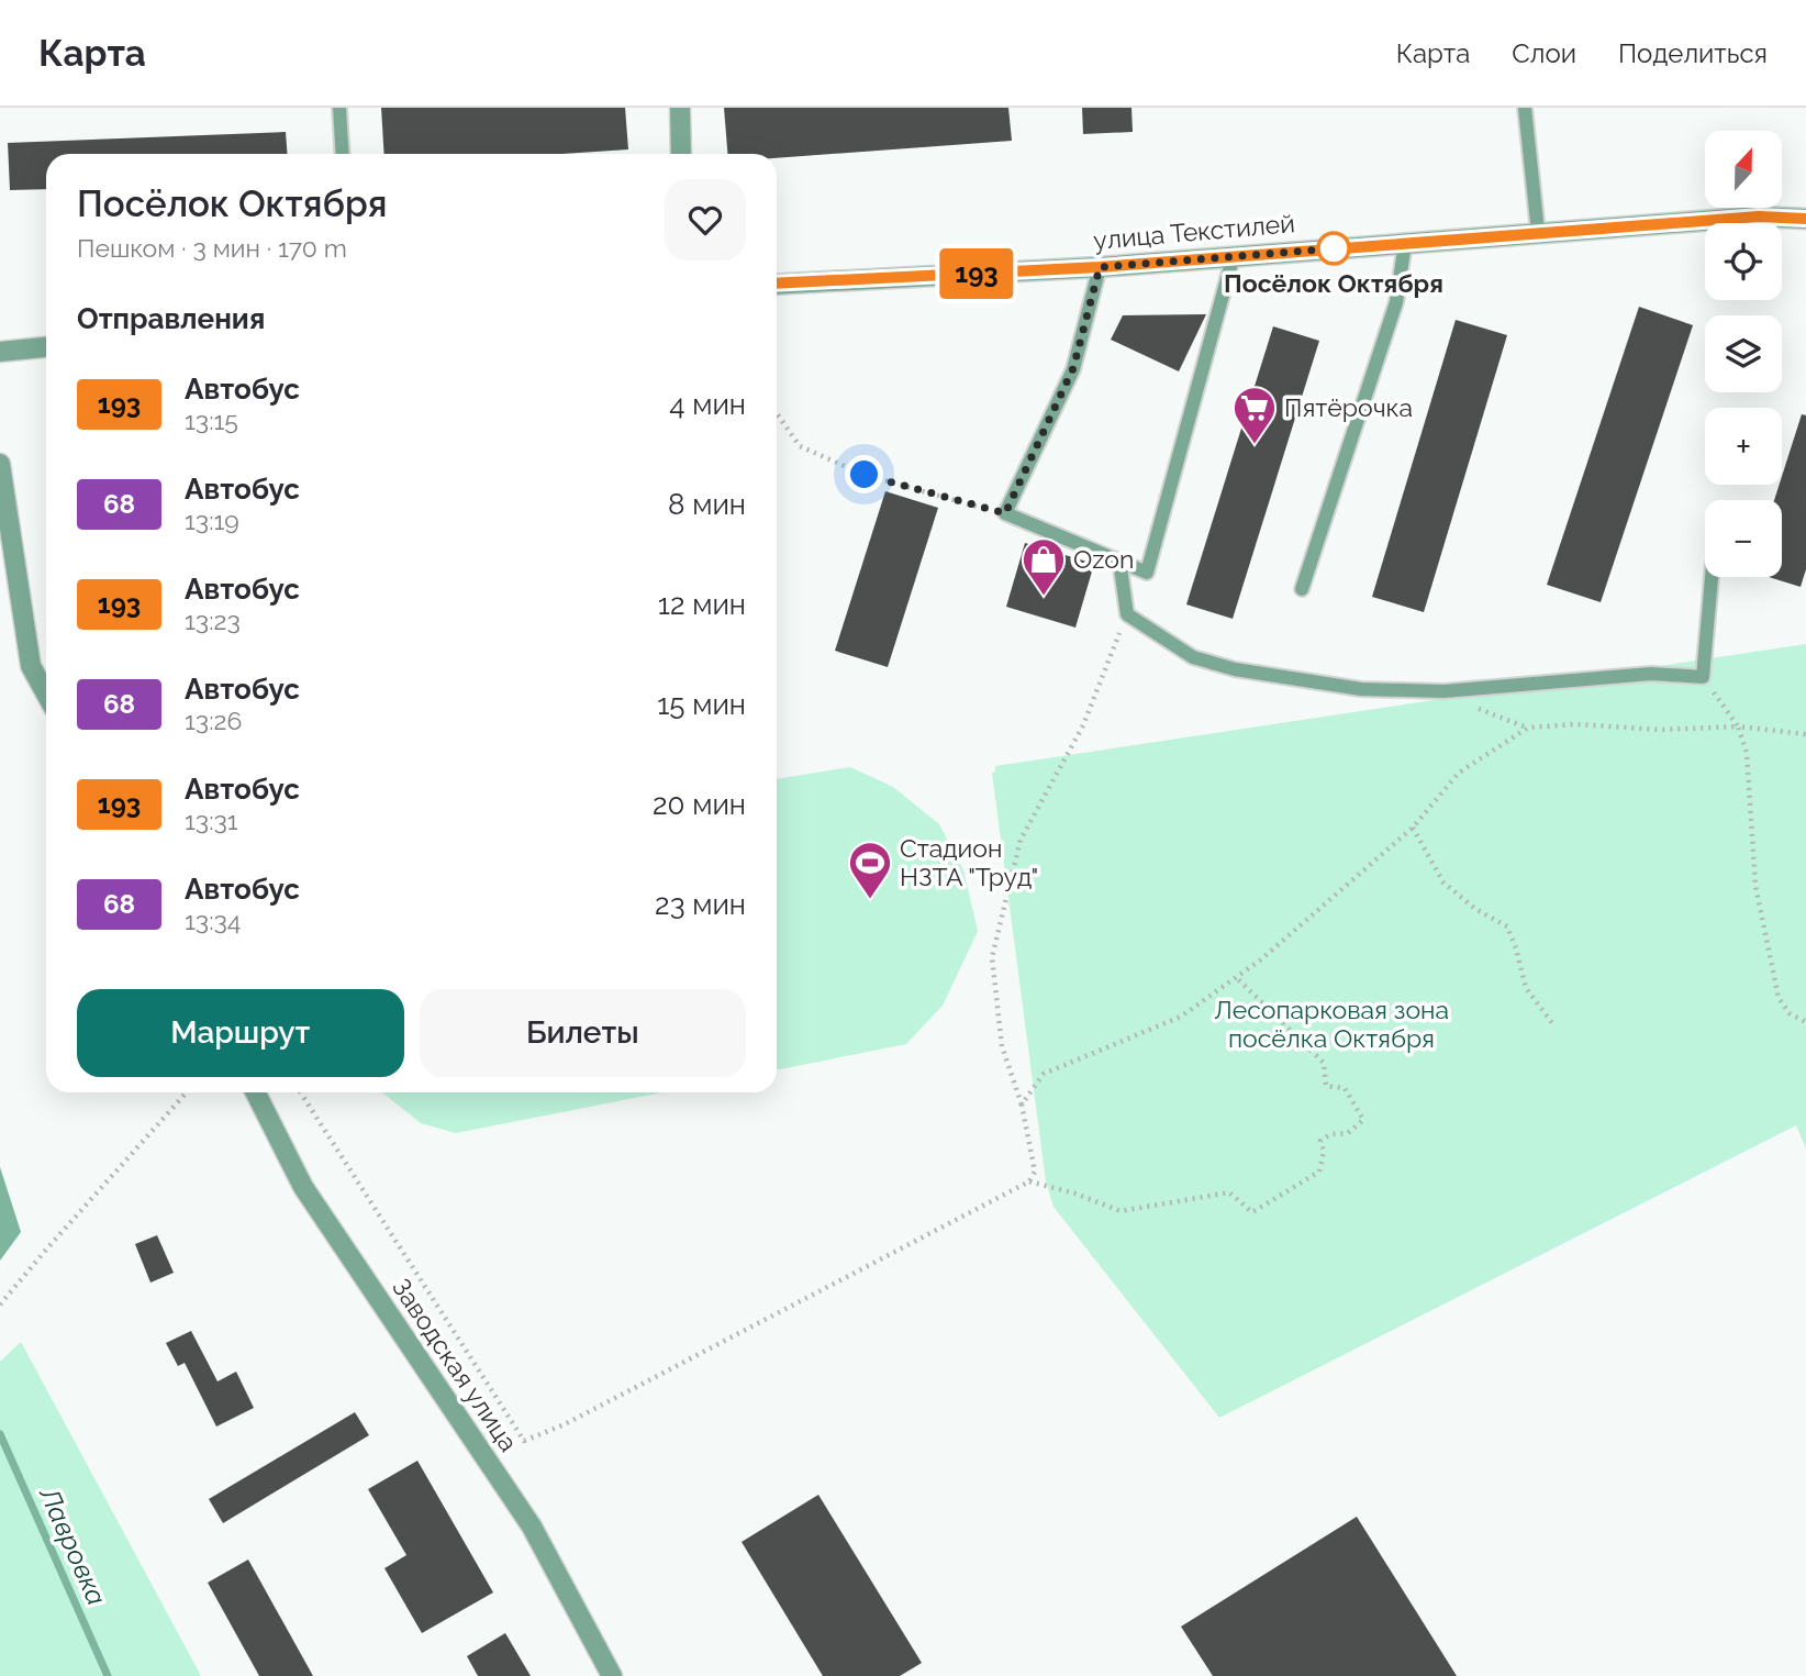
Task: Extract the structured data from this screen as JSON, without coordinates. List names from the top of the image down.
{
  "streets": {
    "street": ["улица Текстилей", "Заводская улица"]
  },
  "water": ["Лавровка"],
  "parks": ["Лесопарковая зона посёлка Октября"],
  "places": {
    "other": ["Посёлок Октября"],
    "supermarket": ["Пятёрочка"],
    "shop": ["Ozon"],
    "sports": ["Стадион НЗТА \"Труд\""]
  },
  "lines": ["bus line 193"],
  "north": "top",
  "page": {
    "header": "Карта",
    "nav": ["Карта", "Слои", "Поделиться"],
    "on_map": "193",
    "map_buttons": ["+", "−"],
    "heading": [
      ["Посёлок Октября", "Пешком · 3 мин · 170 m"],
      "Отправления"
    ],
    "list": [
      {
        "mark": "193",
        "name": "Автобус",
        "note": "13:15",
        "value": "4 мин"
      },
      {
        "mark": "68",
        "name": "Автобус",
        "note": "13:19",
        "value": "8 мин"
      },
      {
        "mark": "193",
        "name": "Автобус",
        "note": "13:23",
        "value": "12 мин"
      },
      {
        "mark": "68",
        "name": "Автобус",
        "note": "13:26",
        "value": "15 мин"
      },
      {
        "mark": "193",
        "name": "Автобус",
        "note": "13:31",
        "value": "20 мин"
      },
      {
        "mark": "68",
        "name": "Автобус",
        "note": "13:34",
        "value": "23 мин"
      }
    ],
    "buttons": ["Маршрут", "Билеты"]
  }
}
